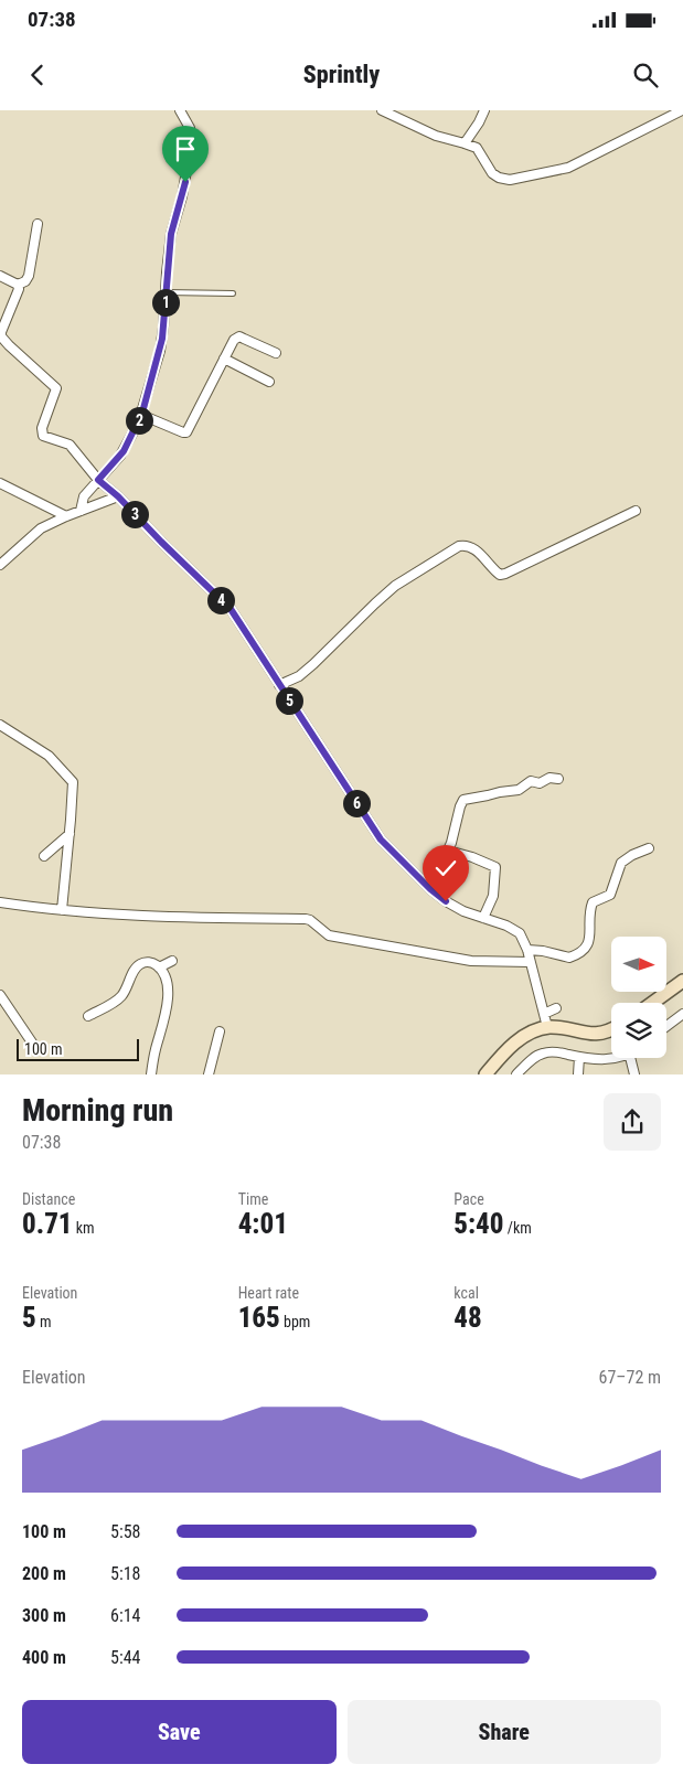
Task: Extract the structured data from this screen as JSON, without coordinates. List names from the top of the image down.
{
  "scale_bar": "100 m",
  "north": "right",
  "page": {
    "status": "07:38",
    "header": "Sprintly",
    "pins": [
      "1",
      "2",
      "3",
      "4",
      "5",
      "6"
    ],
    "scale": "100 m",
    "heading": ["Morning run", "07:38"],
    "stats": [
      ["Distance", "0.71 km"],
      ["Time", "4:01"],
      ["Pace", "5:40 /km"],
      ["Elevation", "5 m"],
      ["Heart rate", "165 bpm"],
      ["kcal", "48"]
    ],
    "chart": ["Elevation", "67–72 m"],
    "list": [
      {
        "name": "100 m",
        "note": "5:58"
      },
      {
        "name": "200 m",
        "note": "5:18"
      },
      {
        "name": "300 m",
        "note": "6:14"
      },
      {
        "name": "400 m",
        "note": "5:44"
      }
    ],
    "buttons": ["Save", "Share"]
  }
}
